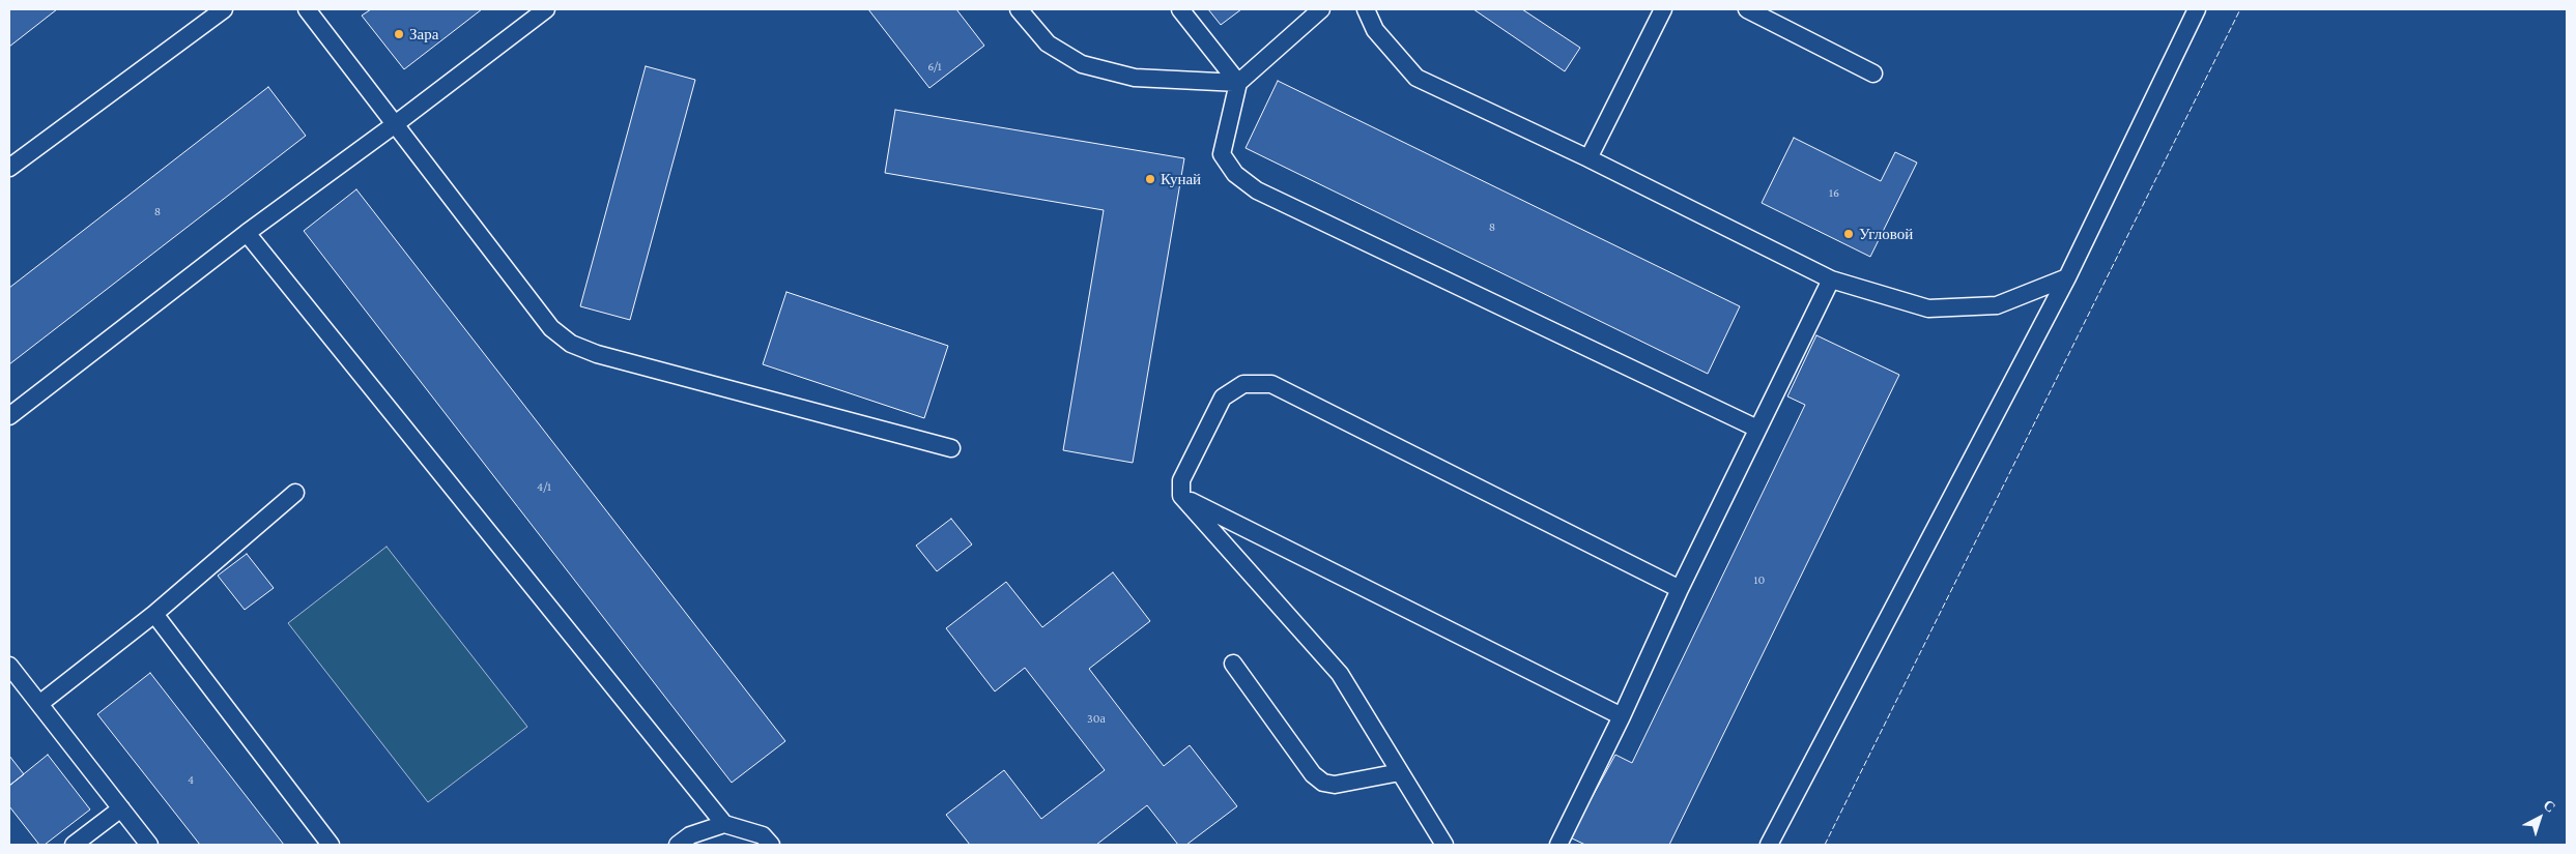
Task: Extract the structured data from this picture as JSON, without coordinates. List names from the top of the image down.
{
  "places": ["Зара", "Кунай", "Угловой"],
  "house_numbers": [
    "6/1",
    "16",
    "8",
    "8",
    "4/1",
    "10",
    "30а",
    "4"
  ],
  "north": "top right"
}
